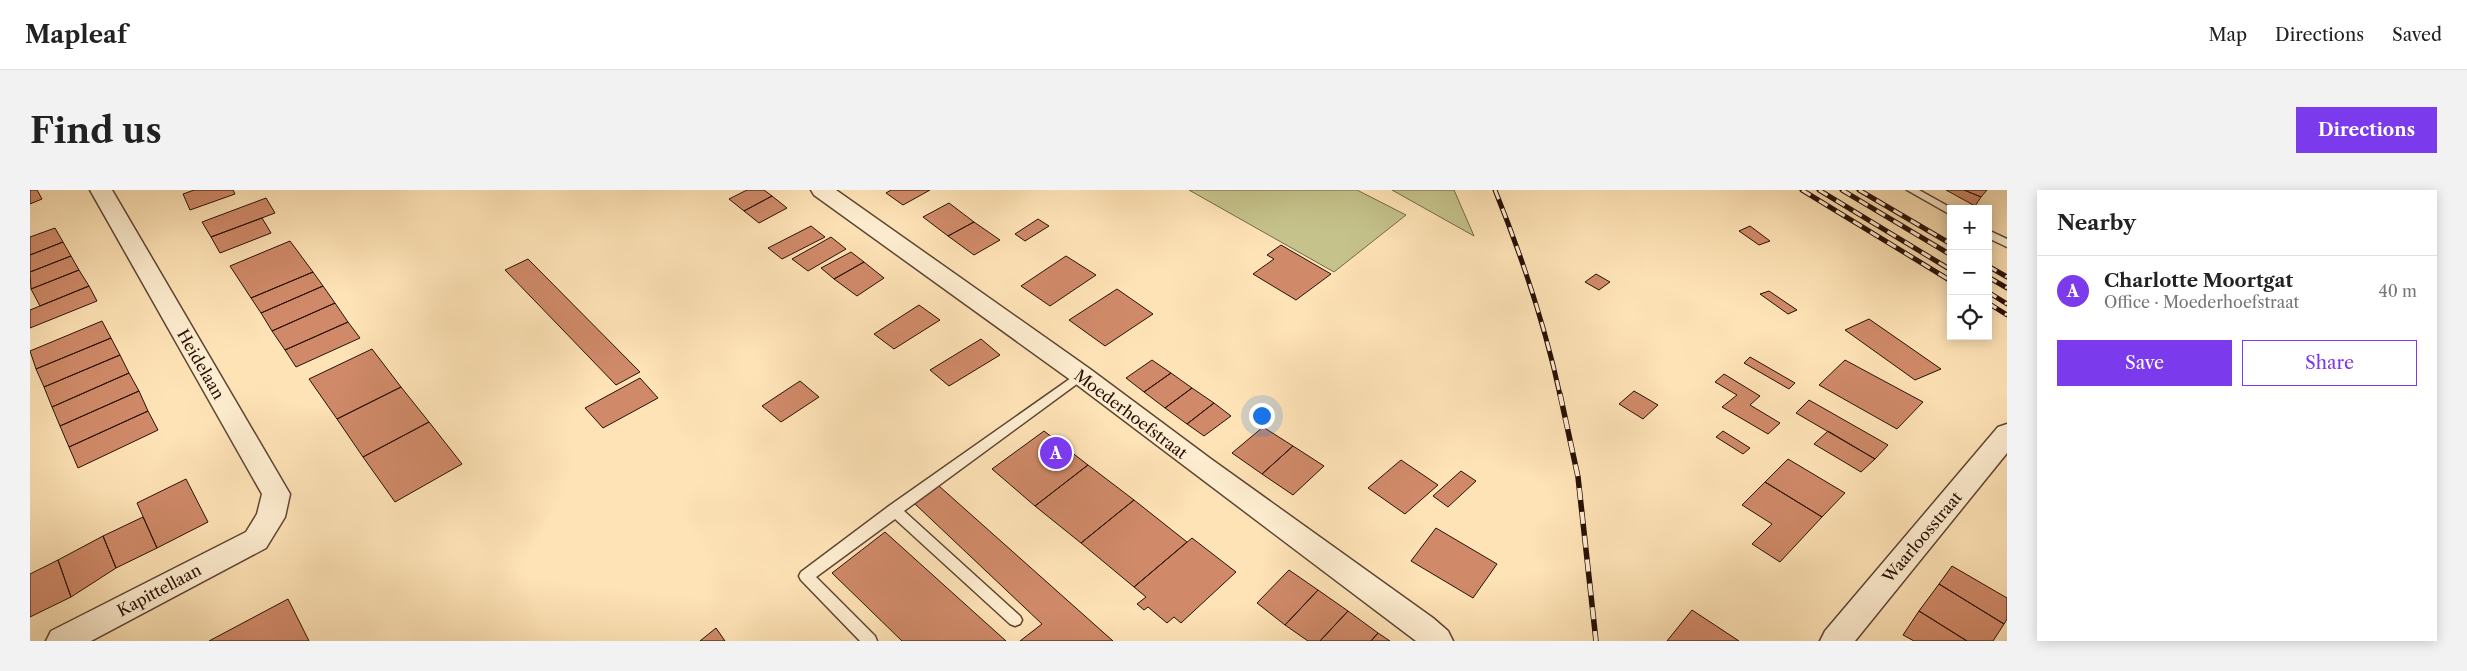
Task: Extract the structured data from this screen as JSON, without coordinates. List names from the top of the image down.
{
  "streets": {
    "street": [
      "Heidelaan",
      "Moederhoefstraat",
      "Waarloosstraat",
      "Kapittellaan"
    ]
  },
  "crossings": [
    ["Heidelaan", "Kapittellaan"]
  ],
  "page": {
    "header": "Mapleaf",
    "nav": ["Map", "Directions", "Saved"],
    "buttons": [
      "Directions",
      ["Save", "Share"]
    ],
    "title": "Find us",
    "heading": "Nearby",
    "map_buttons": ["+", "−"],
    "list": [
      {
        "mark": "A",
        "name": "Charlotte Moortgat",
        "note": "Office · Moederhoefstraat",
        "value": "40 m"
      }
    ],
    "pins": "A"
  }
}
